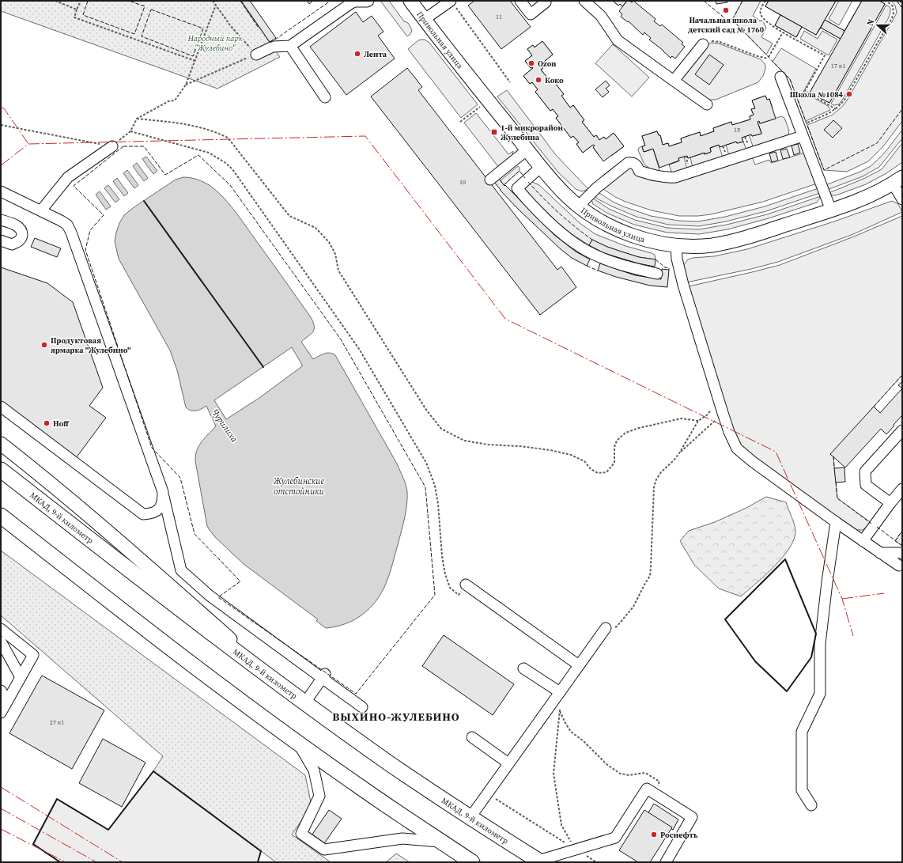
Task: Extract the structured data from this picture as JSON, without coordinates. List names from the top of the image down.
{
  "streets": {
    "highway": ["МКАД, 9-й километр"],
    "main road": ["Привольная улица"]
  },
  "districts": ["ВЫХИНО-ЖУЛЕБИНО"],
  "water": ["Чурилиха", "Жулебинские отстойники"],
  "parks": ["Народный парк \"Жулебино\""],
  "places": {
    "other": [
      "Начальная школа – детский сад № 1760",
      "Лента",
      "Ozon",
      "Коко",
      "Школа №1084",
      "Продуктовая ярмарка \"Жулебино\"",
      "Hoff",
      "Роснефть"
    ],
    "transit": ["1-й микрорайон Жулебина"]
  },
  "house_numbers": [
    "11",
    "17 к1",
    "15",
    "10",
    "27 к1"
  ],
  "north": "left"
}
